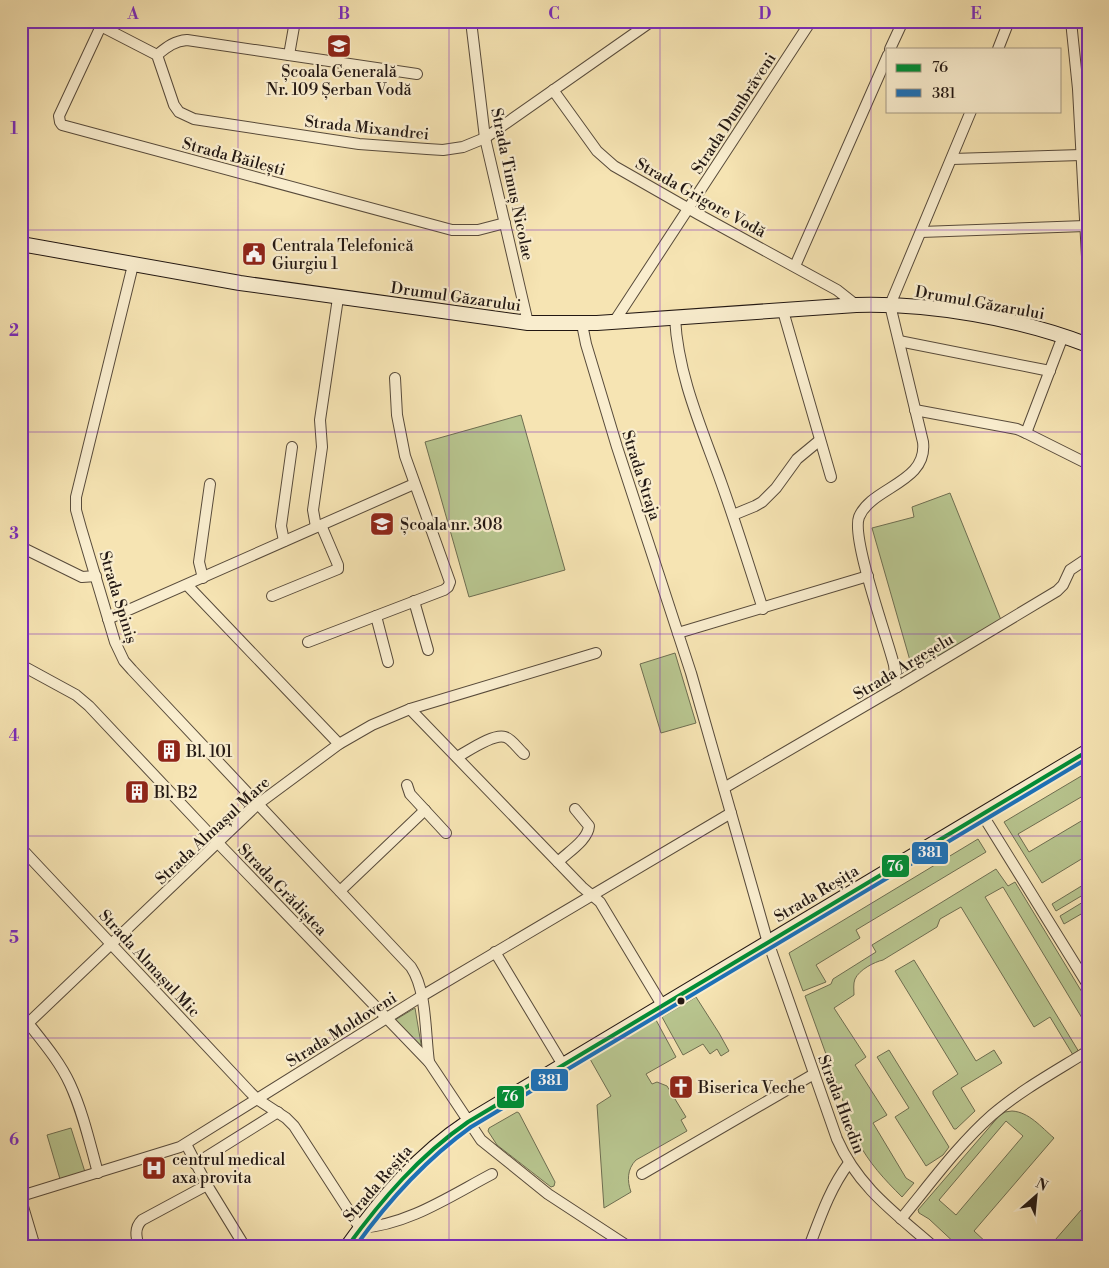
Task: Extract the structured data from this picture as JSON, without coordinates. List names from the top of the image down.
{
  "streets": {
    "street": [
      "Strada Dumbrăveni",
      "Strada Mixandrei",
      "Strada Băilești",
      "Strada Timuș Nicolae",
      "Strada Grigore Vodă",
      "Drumul Găzarului",
      "Strada Straja",
      "Strada Spiniș",
      "Strada Argeșelu",
      "Strada Almașul Mare",
      "Strada Grădiștea",
      "Strada Reșița",
      "Strada Almașul Mic",
      "Strada Moldoveni",
      "Strada Huedin"
    ]
  },
  "crossings": [
    ["Strada Dumbrăveni", "Strada Grigore Vodă"],
    ["Strada Dumbrăveni", "Drumul Găzarului"],
    ["Strada Mixandrei", "Strada Timuș Nicolae"],
    ["Strada Mixandrei", "Strada Grigore Vodă"],
    ["Strada Băilești", "Strada Timuș Nicolae"],
    ["Strada Timuș Nicolae", "Drumul Găzarului"],
    ["Strada Grigore Vodă", "Drumul Găzarului"],
    ["Drumul Găzarului", "Strada Straja"],
    ["Drumul Găzarului", "Strada Spiniș"],
    ["Strada Straja", "Strada Argeșelu"],
    ["Strada Straja", "Strada Reșița"],
    ["Strada Straja", "Strada Moldoveni"],
    ["Strada Straja", "Strada Huedin"],
    ["Strada Spiniș", "Strada Almașul Mare"],
    ["Strada Spiniș", "Strada Grădiștea"],
    ["Strada Spiniș", "Strada Moldoveni"],
    ["Strada Almașul Mare", "Strada Grădiștea"],
    ["Strada Almașul Mare", "Strada Almașul Mic"],
    ["Strada Grădiștea", "Strada Reșița"],
    ["Strada Grădiștea", "Strada Moldoveni"],
    ["Strada Reșița", "Strada Almașul Mic"],
    ["Strada Reșița", "Strada Huedin"],
    ["Strada Almașul Mic", "Strada Moldoveni"]
  ],
  "places": {
    "school or university": ["Școala Generală Nr. 109 Șerban Vodă", "Școala nr. 308"],
    "public building": ["Centrala Telefonică Giurgiu 1"],
    "building": ["Bl. 101", "Bl. B2"],
    "church": ["Biserica Veche"],
    "hospital": ["centrul medical axa provita"]
  },
  "lines": ["transit line 76", "transit line 381"],
  "legend": ["76", "381"],
  "north": "top right",
  "grid": {
    "columns": [
      "A",
      "B",
      "C",
      "D",
      "E"
    ],
    "rows": [
      "1",
      "2",
      "3",
      "4",
      "5",
      "6"
    ]
  }
}
